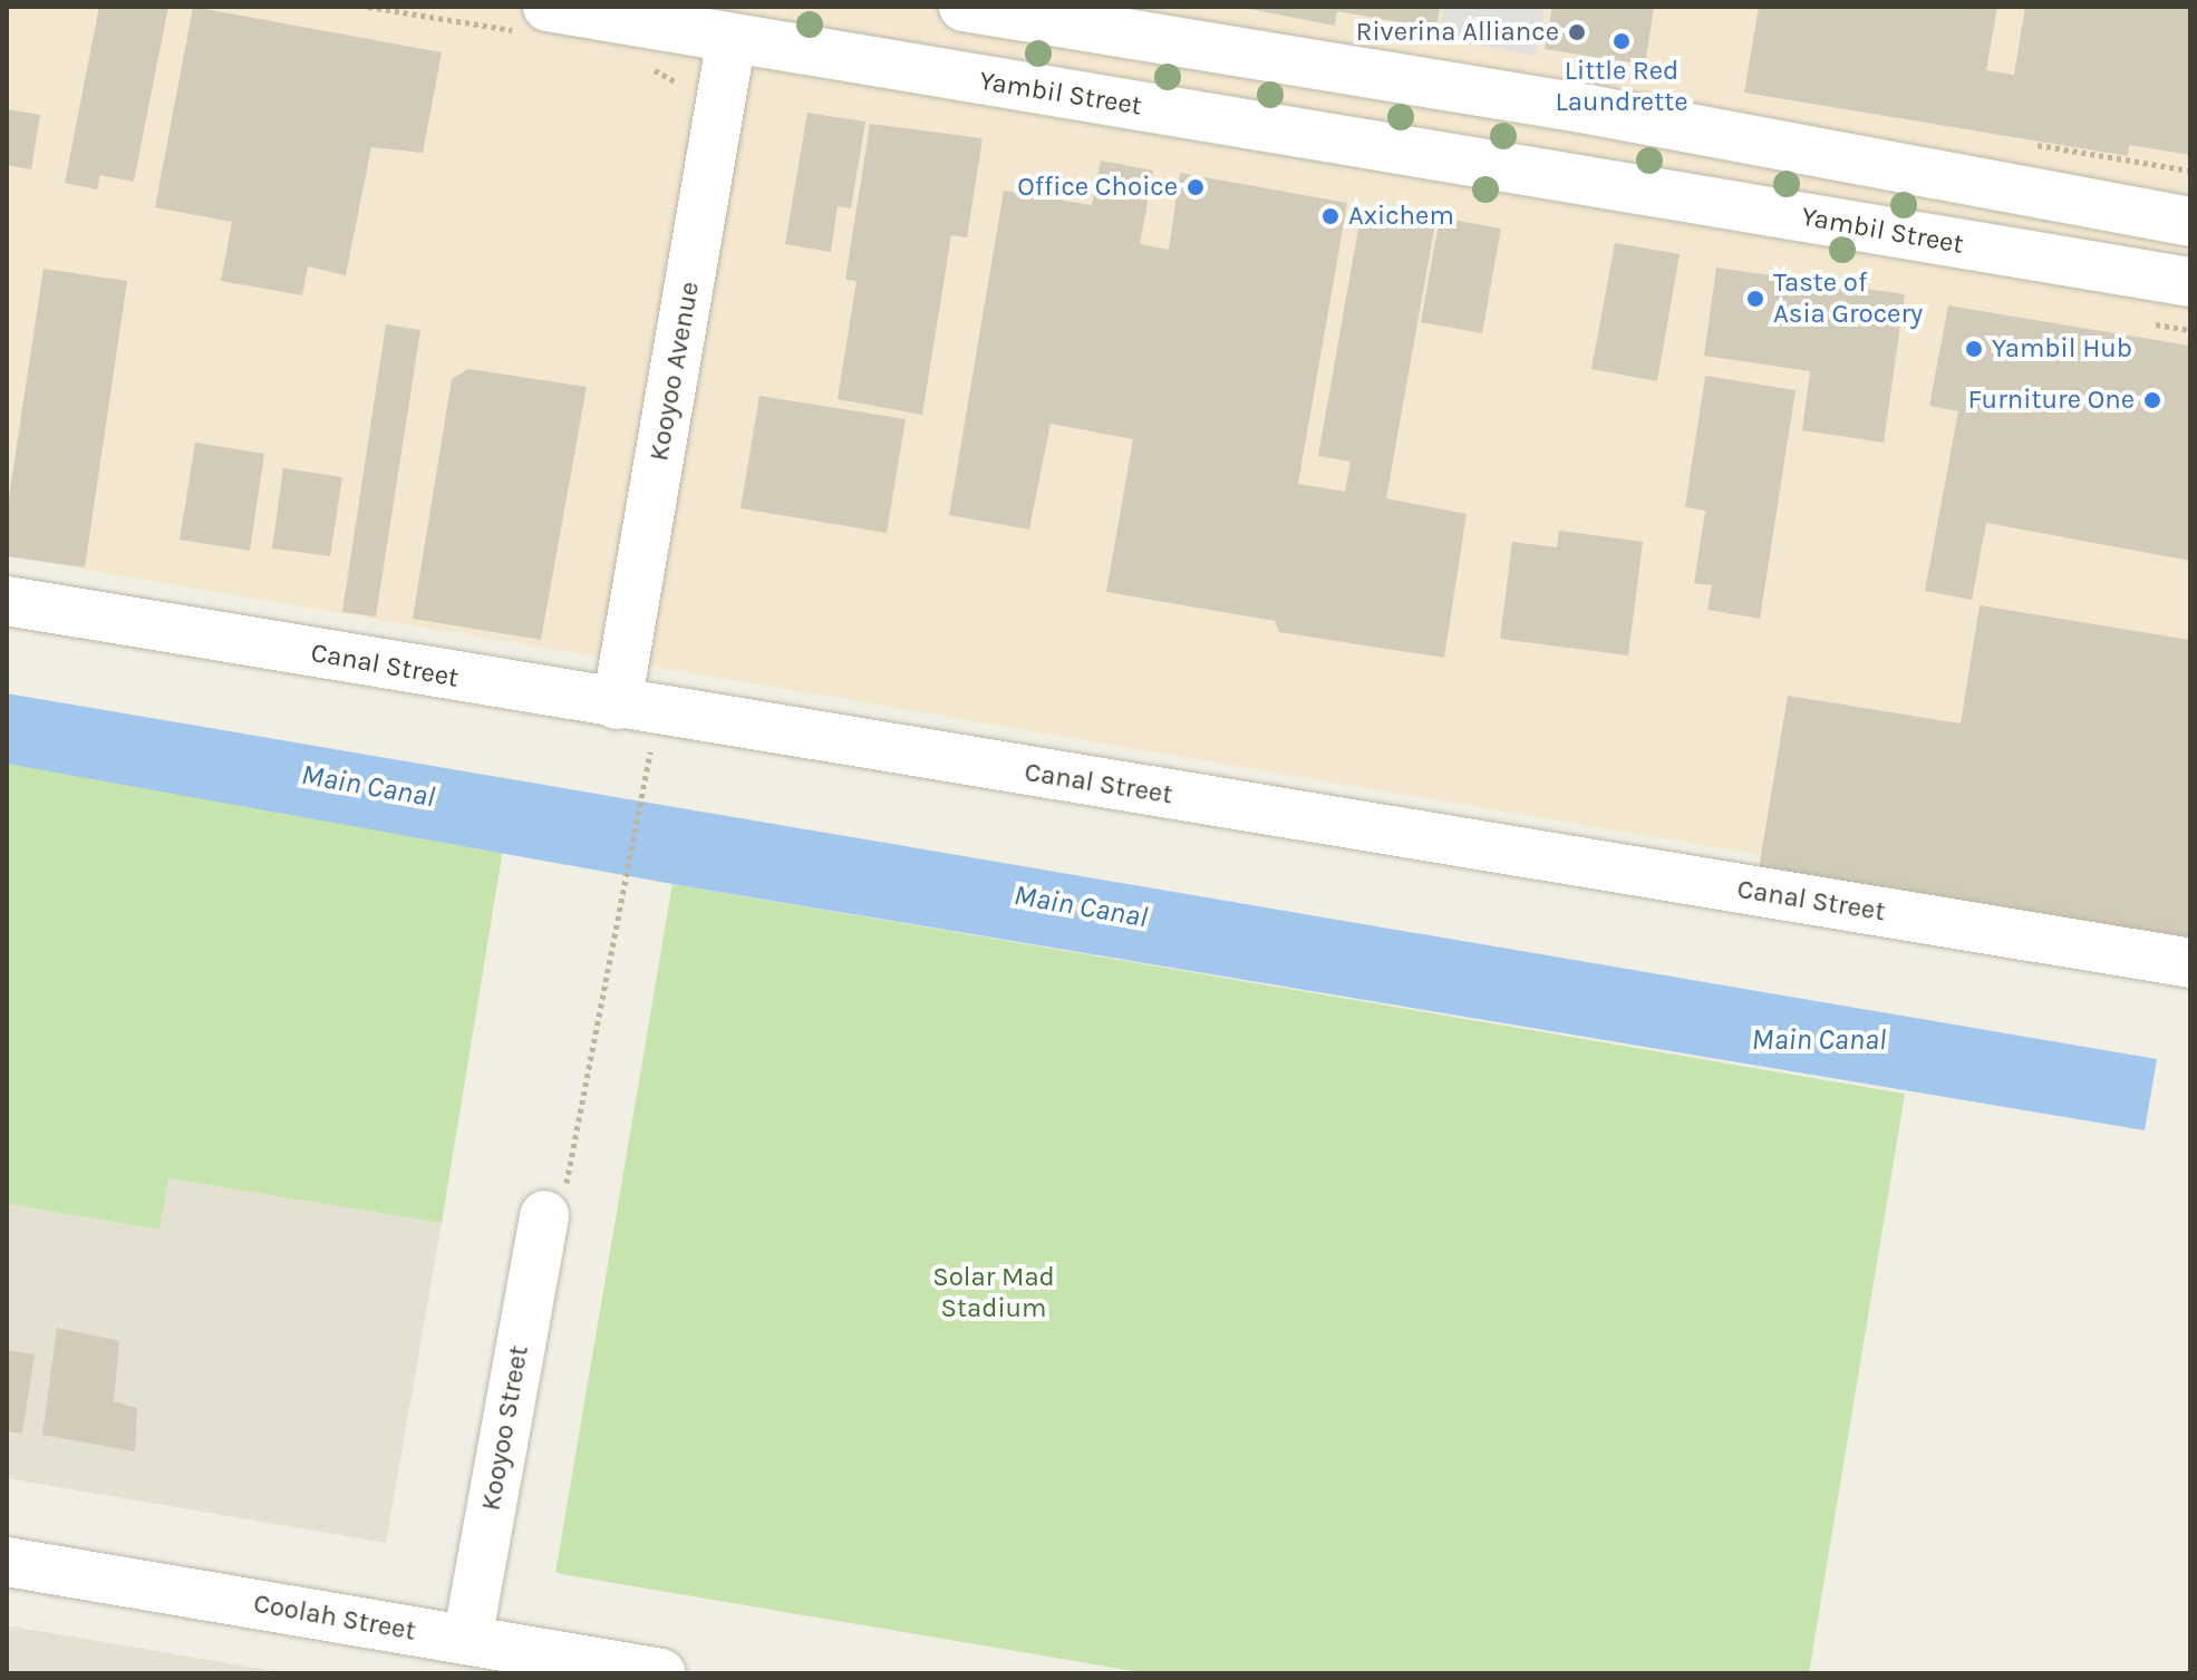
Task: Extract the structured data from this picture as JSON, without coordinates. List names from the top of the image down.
{
  "streets": {
    "street": [
      "Yambil Street",
      "Kooyoo Avenue",
      "Canal Street",
      "Kooyoo Street",
      "Coolah Street"
    ]
  },
  "crossings": [
    ["Yambil Street", "Kooyoo Avenue"],
    ["Kooyoo Avenue", "Canal Street"],
    ["Kooyoo Street", "Coolah Street"]
  ],
  "water": ["Main Canal"],
  "parks": ["Solar Mad Stadium"],
  "places": [
    "Riverina Alliance",
    "Little Red Laundrette",
    "Office Choice",
    "Axichem",
    "Taste of Asia Grocery",
    "Yambil Hub",
    "Furniture One"
  ]
}
